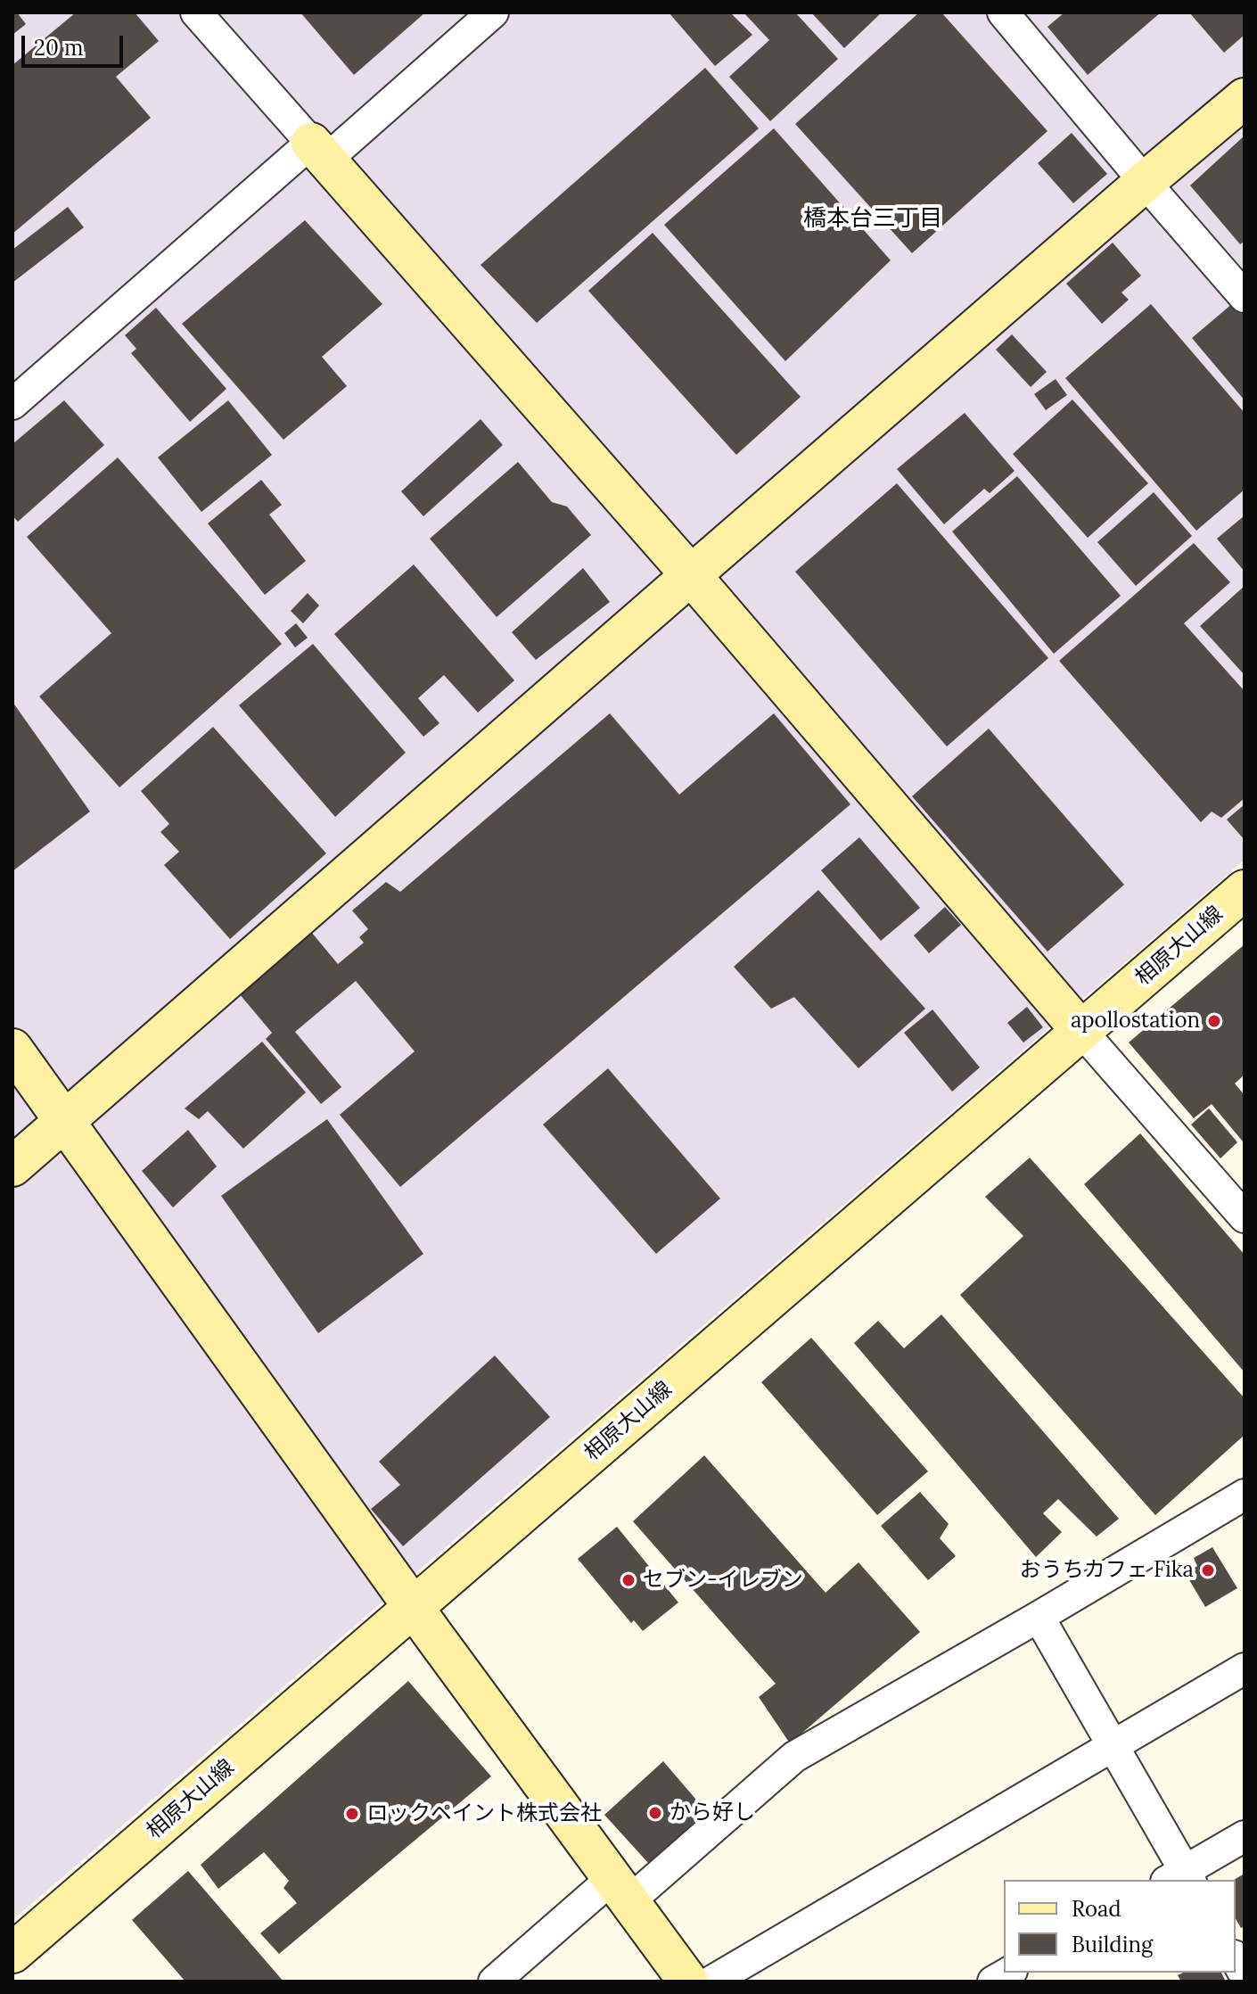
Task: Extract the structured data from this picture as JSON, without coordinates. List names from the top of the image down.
{
  "streets": {
    "street": ["相原大山線"]
  },
  "districts": ["橋本台三丁目"],
  "places": [
    "apollostation",
    "おうちカフェ Fika",
    "セブン-イレブン",
    "から好し",
    "ロックペイント株式会社"
  ],
  "legend": ["Road", "Building"],
  "scale_bar": "20 m"
}
